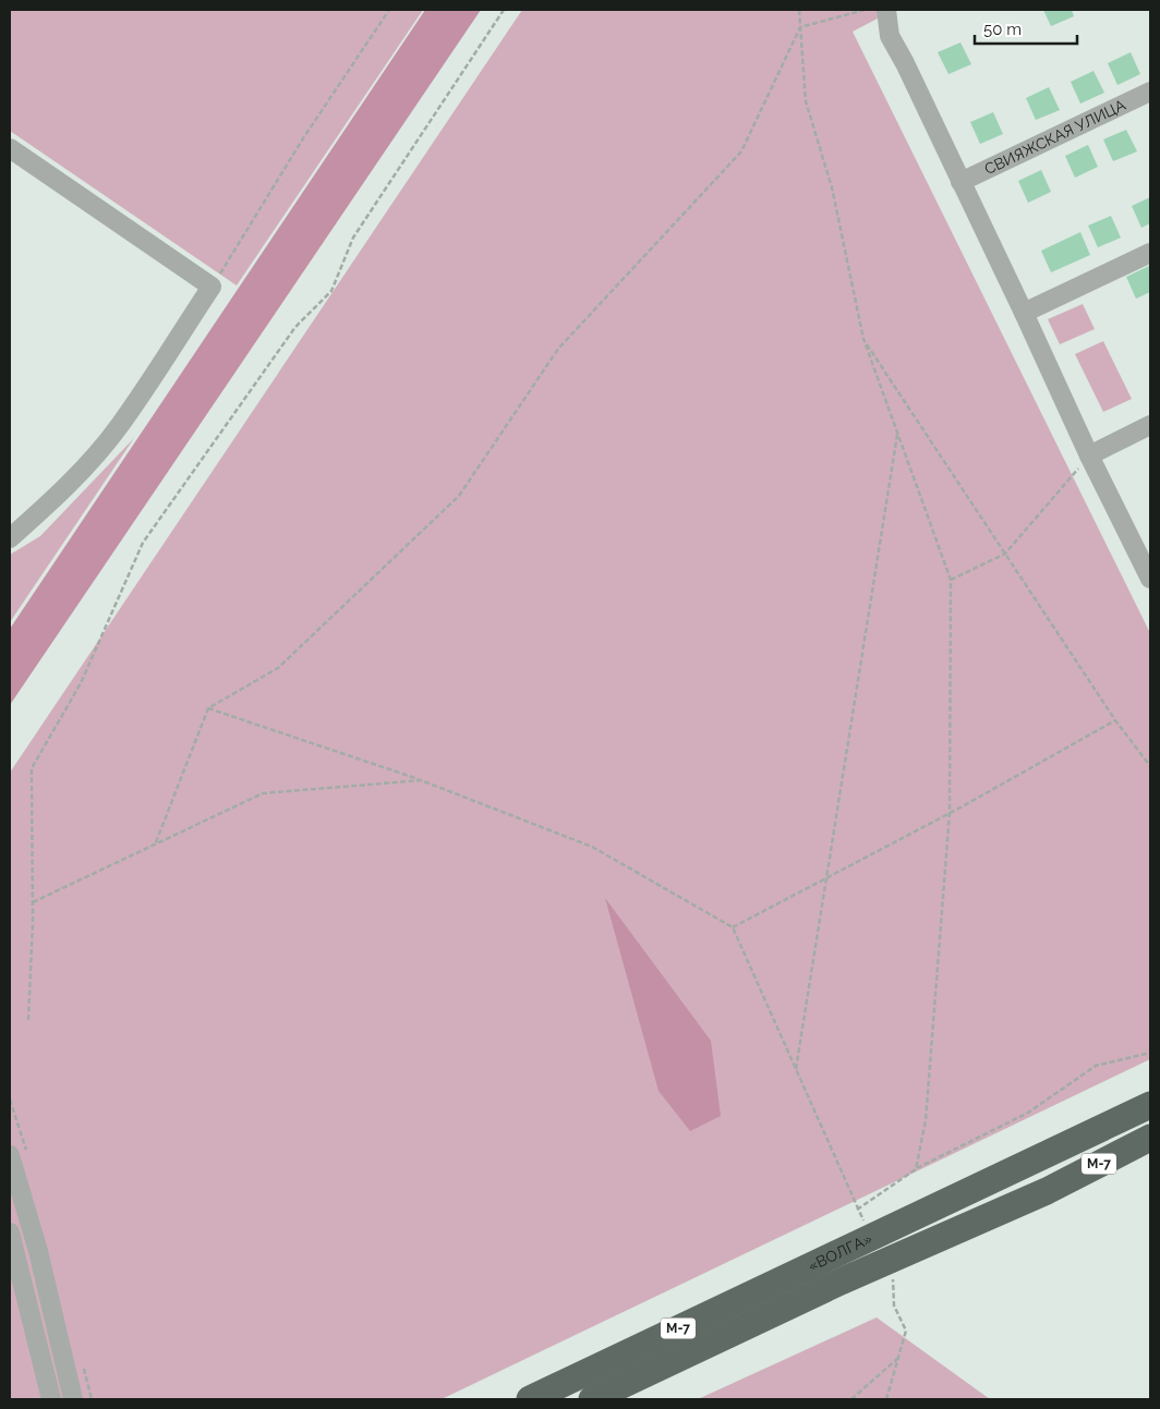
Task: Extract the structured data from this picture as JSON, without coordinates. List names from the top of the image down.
{
  "streets": {
    "highway": ["М-7", "«ВОЛГА»"],
    "street": ["СВИЯЖСКАЯ УЛИЦА"]
  },
  "scale_bar": "50 m"
}
